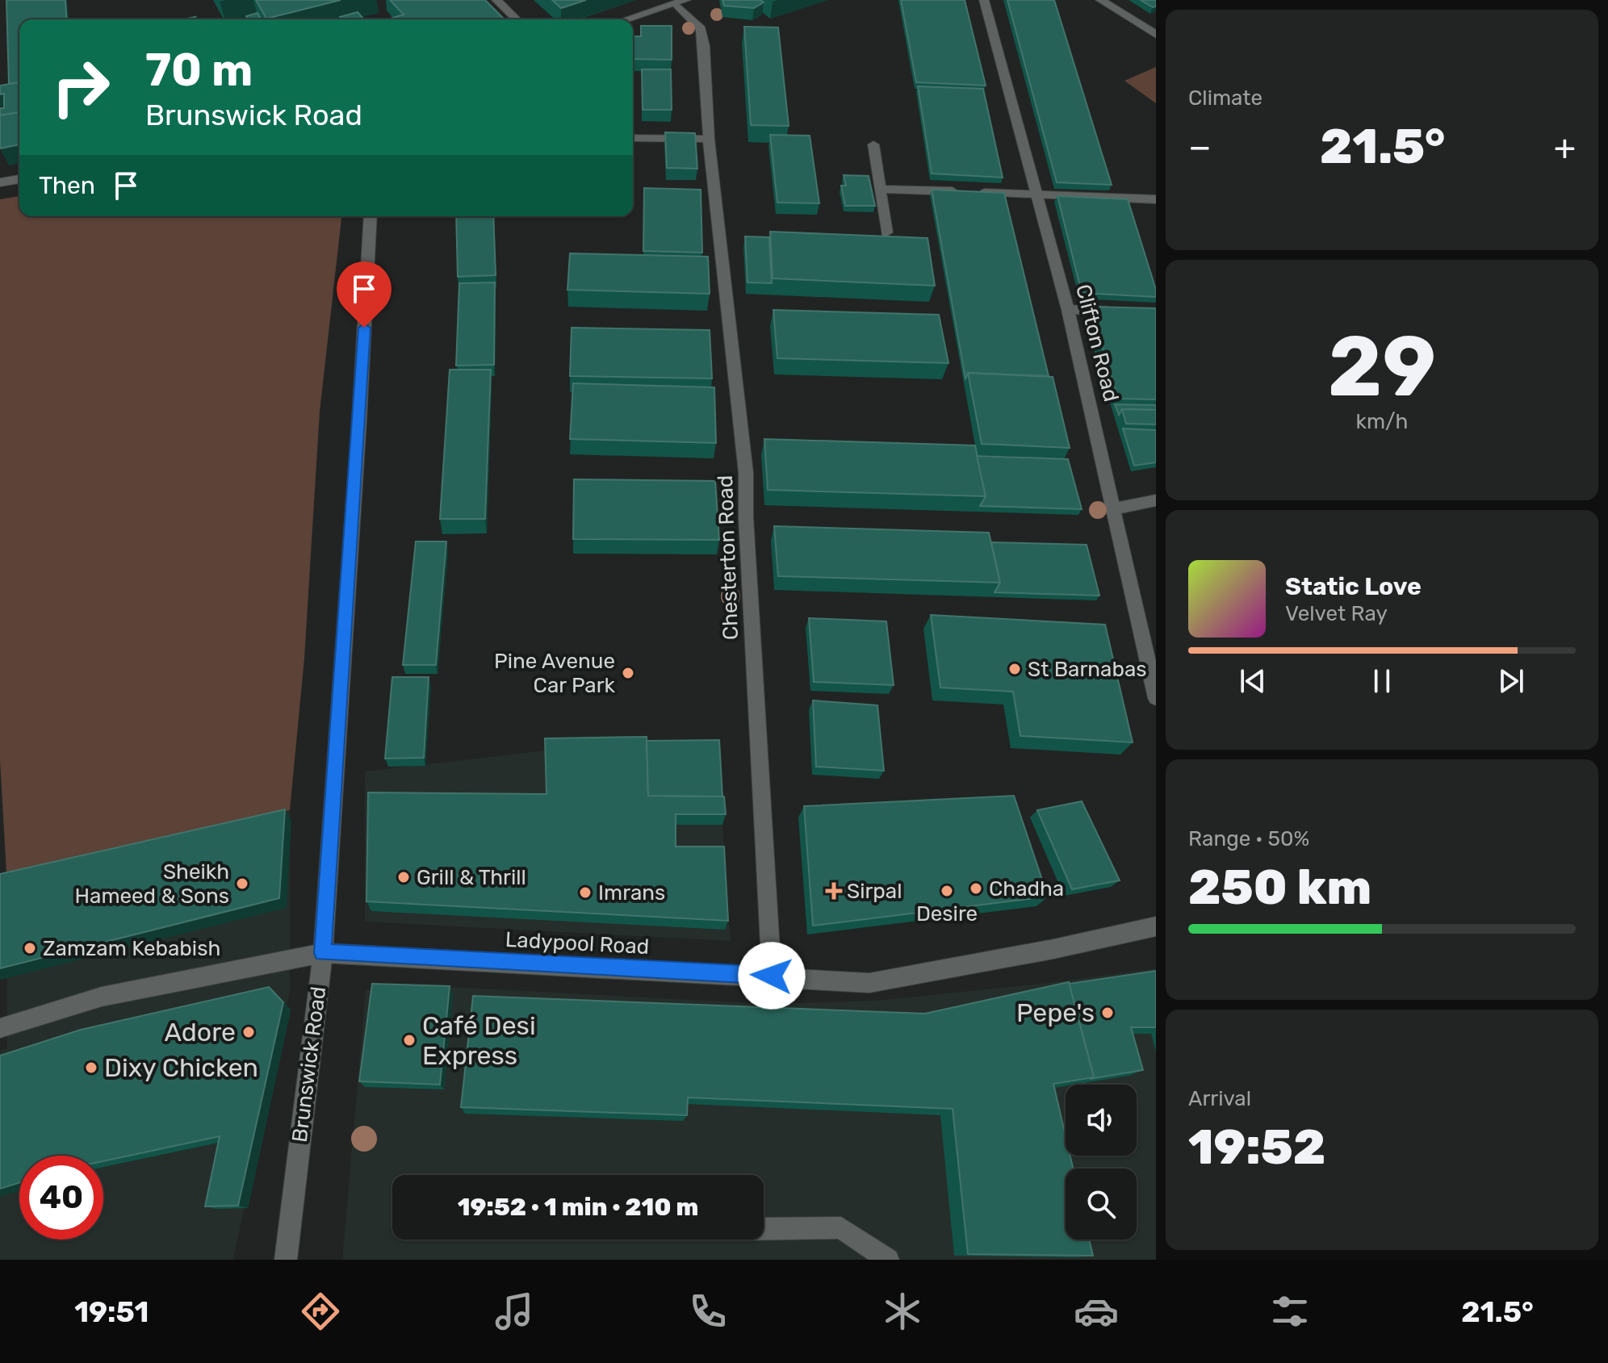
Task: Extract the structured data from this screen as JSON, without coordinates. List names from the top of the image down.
{
  "streets": {
    "street": [
      "Clifton Road",
      "Chesterton Road",
      "Ladypool Road",
      "Brunswick Road"
    ]
  },
  "crossings": [
    ["Chesterton Road", "Ladypool Road"],
    ["Ladypool Road", "Brunswick Road"]
  ],
  "places": {
    "other": [
      "St Barnabas",
      "Pine Avenue Car Park",
      "Grill & Thrill",
      "Sheikh Hameed & Sons",
      "Chadha",
      "Desire",
      "Imrans",
      "Zamzam Kebabish",
      "Pepe's",
      "Adore",
      "Café Desi Express",
      "Dixy Chicken"
    ],
    "health": ["Sirpal"]
  },
  "page": {
    "tile": [
      "Climate",
      ["29", "km/h"],
      ["Range · 50%", "250 km"],
      ["Arrival", "19:52"]
    ],
    "turn": ["70 m", "Brunswick Road"],
    "heat": ["−", "21.5°", "+"],
    "then": "Then",
    "song": ["Static Love", "Velvet Ray"],
    "limit": "40",
    "trip": "19:52 · 1 min · 210 m",
    "tabs": ["19:51", "21.5°"]
  }
}
